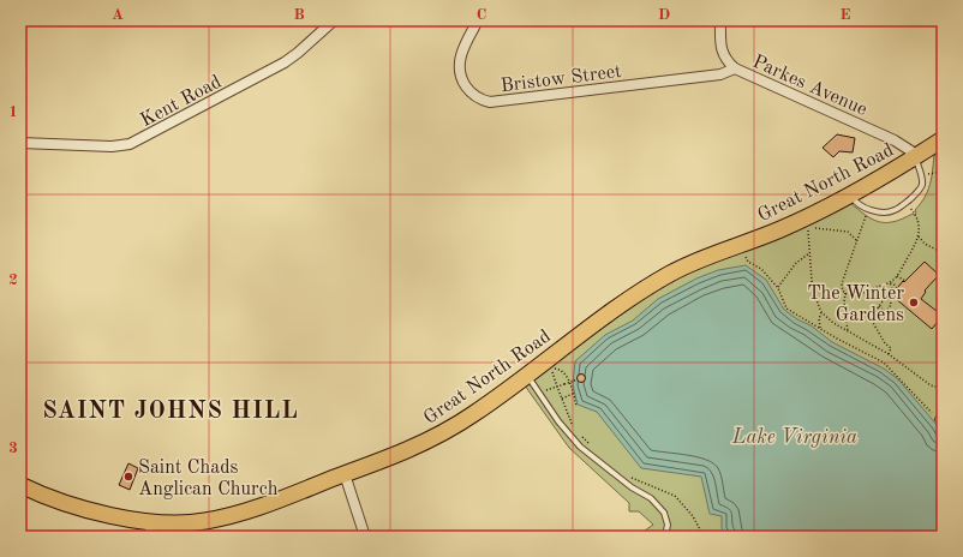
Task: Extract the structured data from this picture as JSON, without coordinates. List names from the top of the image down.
{
  "streets": {
    "highway": ["Great North Road"],
    "street": ["Bristow Street", "Parkes Avenue", "Kent Road"]
  },
  "crossings": [
    ["Bristow Street", "Parkes Avenue"],
    ["Parkes Avenue", "Great North Road"]
  ],
  "districts": ["SAINT JOHNS HILL"],
  "water": ["Lake Virginia"],
  "places": ["The Winter Gardens", "Saint Chads Anglican Church"],
  "grid": {
    "columns": [
      "A",
      "B",
      "C",
      "D",
      "E"
    ],
    "rows": ["1", "2", "3"]
  }
}
